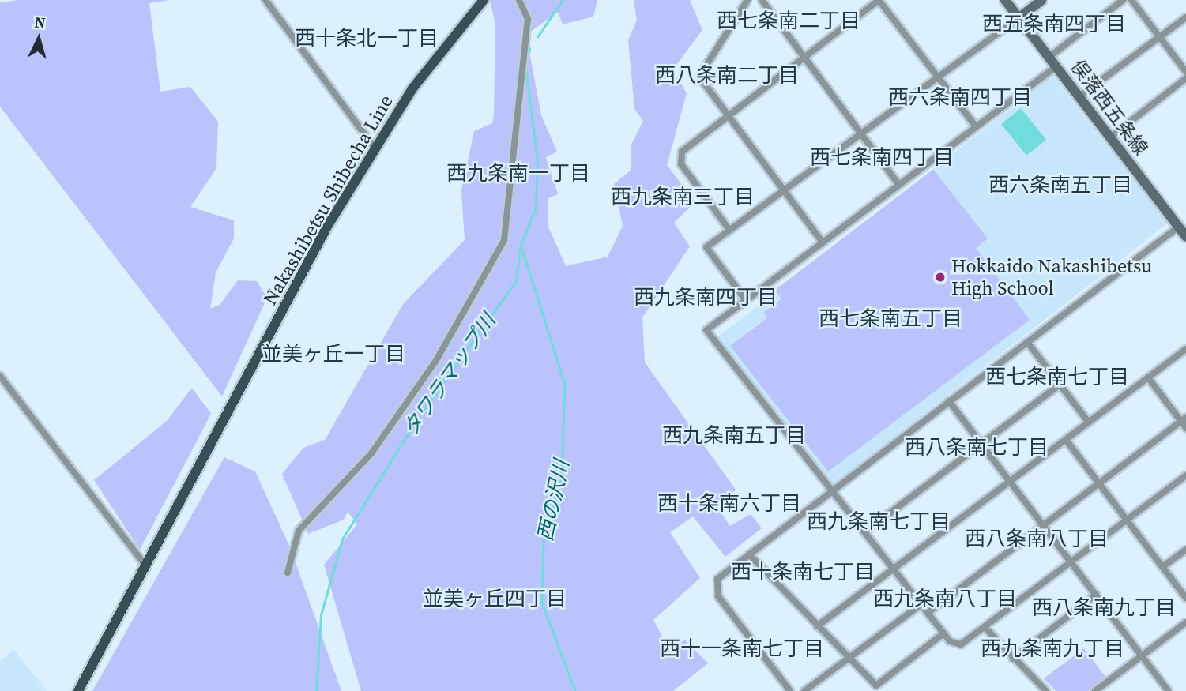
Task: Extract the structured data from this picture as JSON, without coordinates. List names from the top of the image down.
{
  "streets": {
    "main road": ["俣落西五条線", "Nakashibetsu Shibecha Line"]
  },
  "districts": [
    "西七条南二丁目",
    "西五条南四丁目",
    "西十条北一丁目",
    "西八条南二丁目",
    "西六条南四丁目",
    "西七条南四丁目",
    "西九条南一丁目",
    "西六条南五丁目",
    "西九条南三丁目",
    "西九条南四丁目",
    "西七条南五丁目",
    "並美ヶ丘一丁目",
    "西七条南七丁目",
    "西九条南五丁目",
    "西八条南七丁目",
    "西十条南六丁目",
    "西九条南七丁目",
    "西八条南八丁目",
    "西十条南七丁目",
    "並美ヶ丘四丁目",
    "西九条南八丁目",
    "西八条南九丁目",
    "西十一条南七丁目",
    "西九条南九丁目"
  ],
  "water": ["タワラマップ川", "西の沢川"],
  "places": ["Hokkaido Nakashibetsu High School"],
  "north": "top"
}
